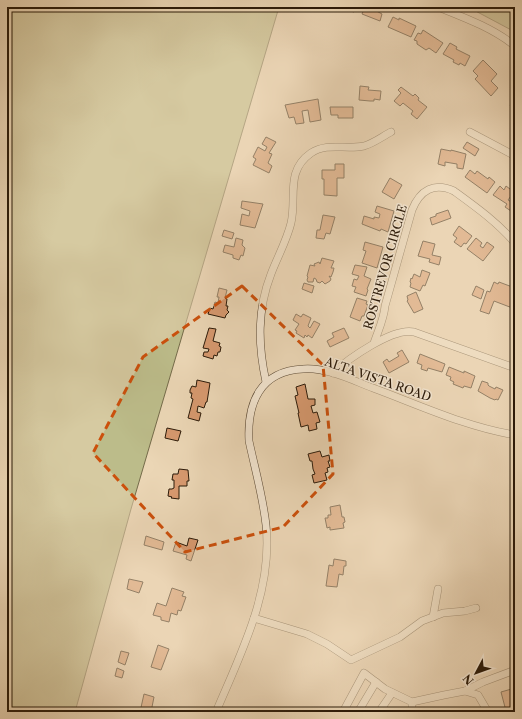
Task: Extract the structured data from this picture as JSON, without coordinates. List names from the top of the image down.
{
  "streets": {
    "street": ["ROSTREVOR CIRCLE", "ALTA VISTA ROAD"]
  },
  "crossings": [
    ["ROSTREVOR CIRCLE", "ALTA VISTA ROAD"]
  ],
  "north": "bottom left"
}
